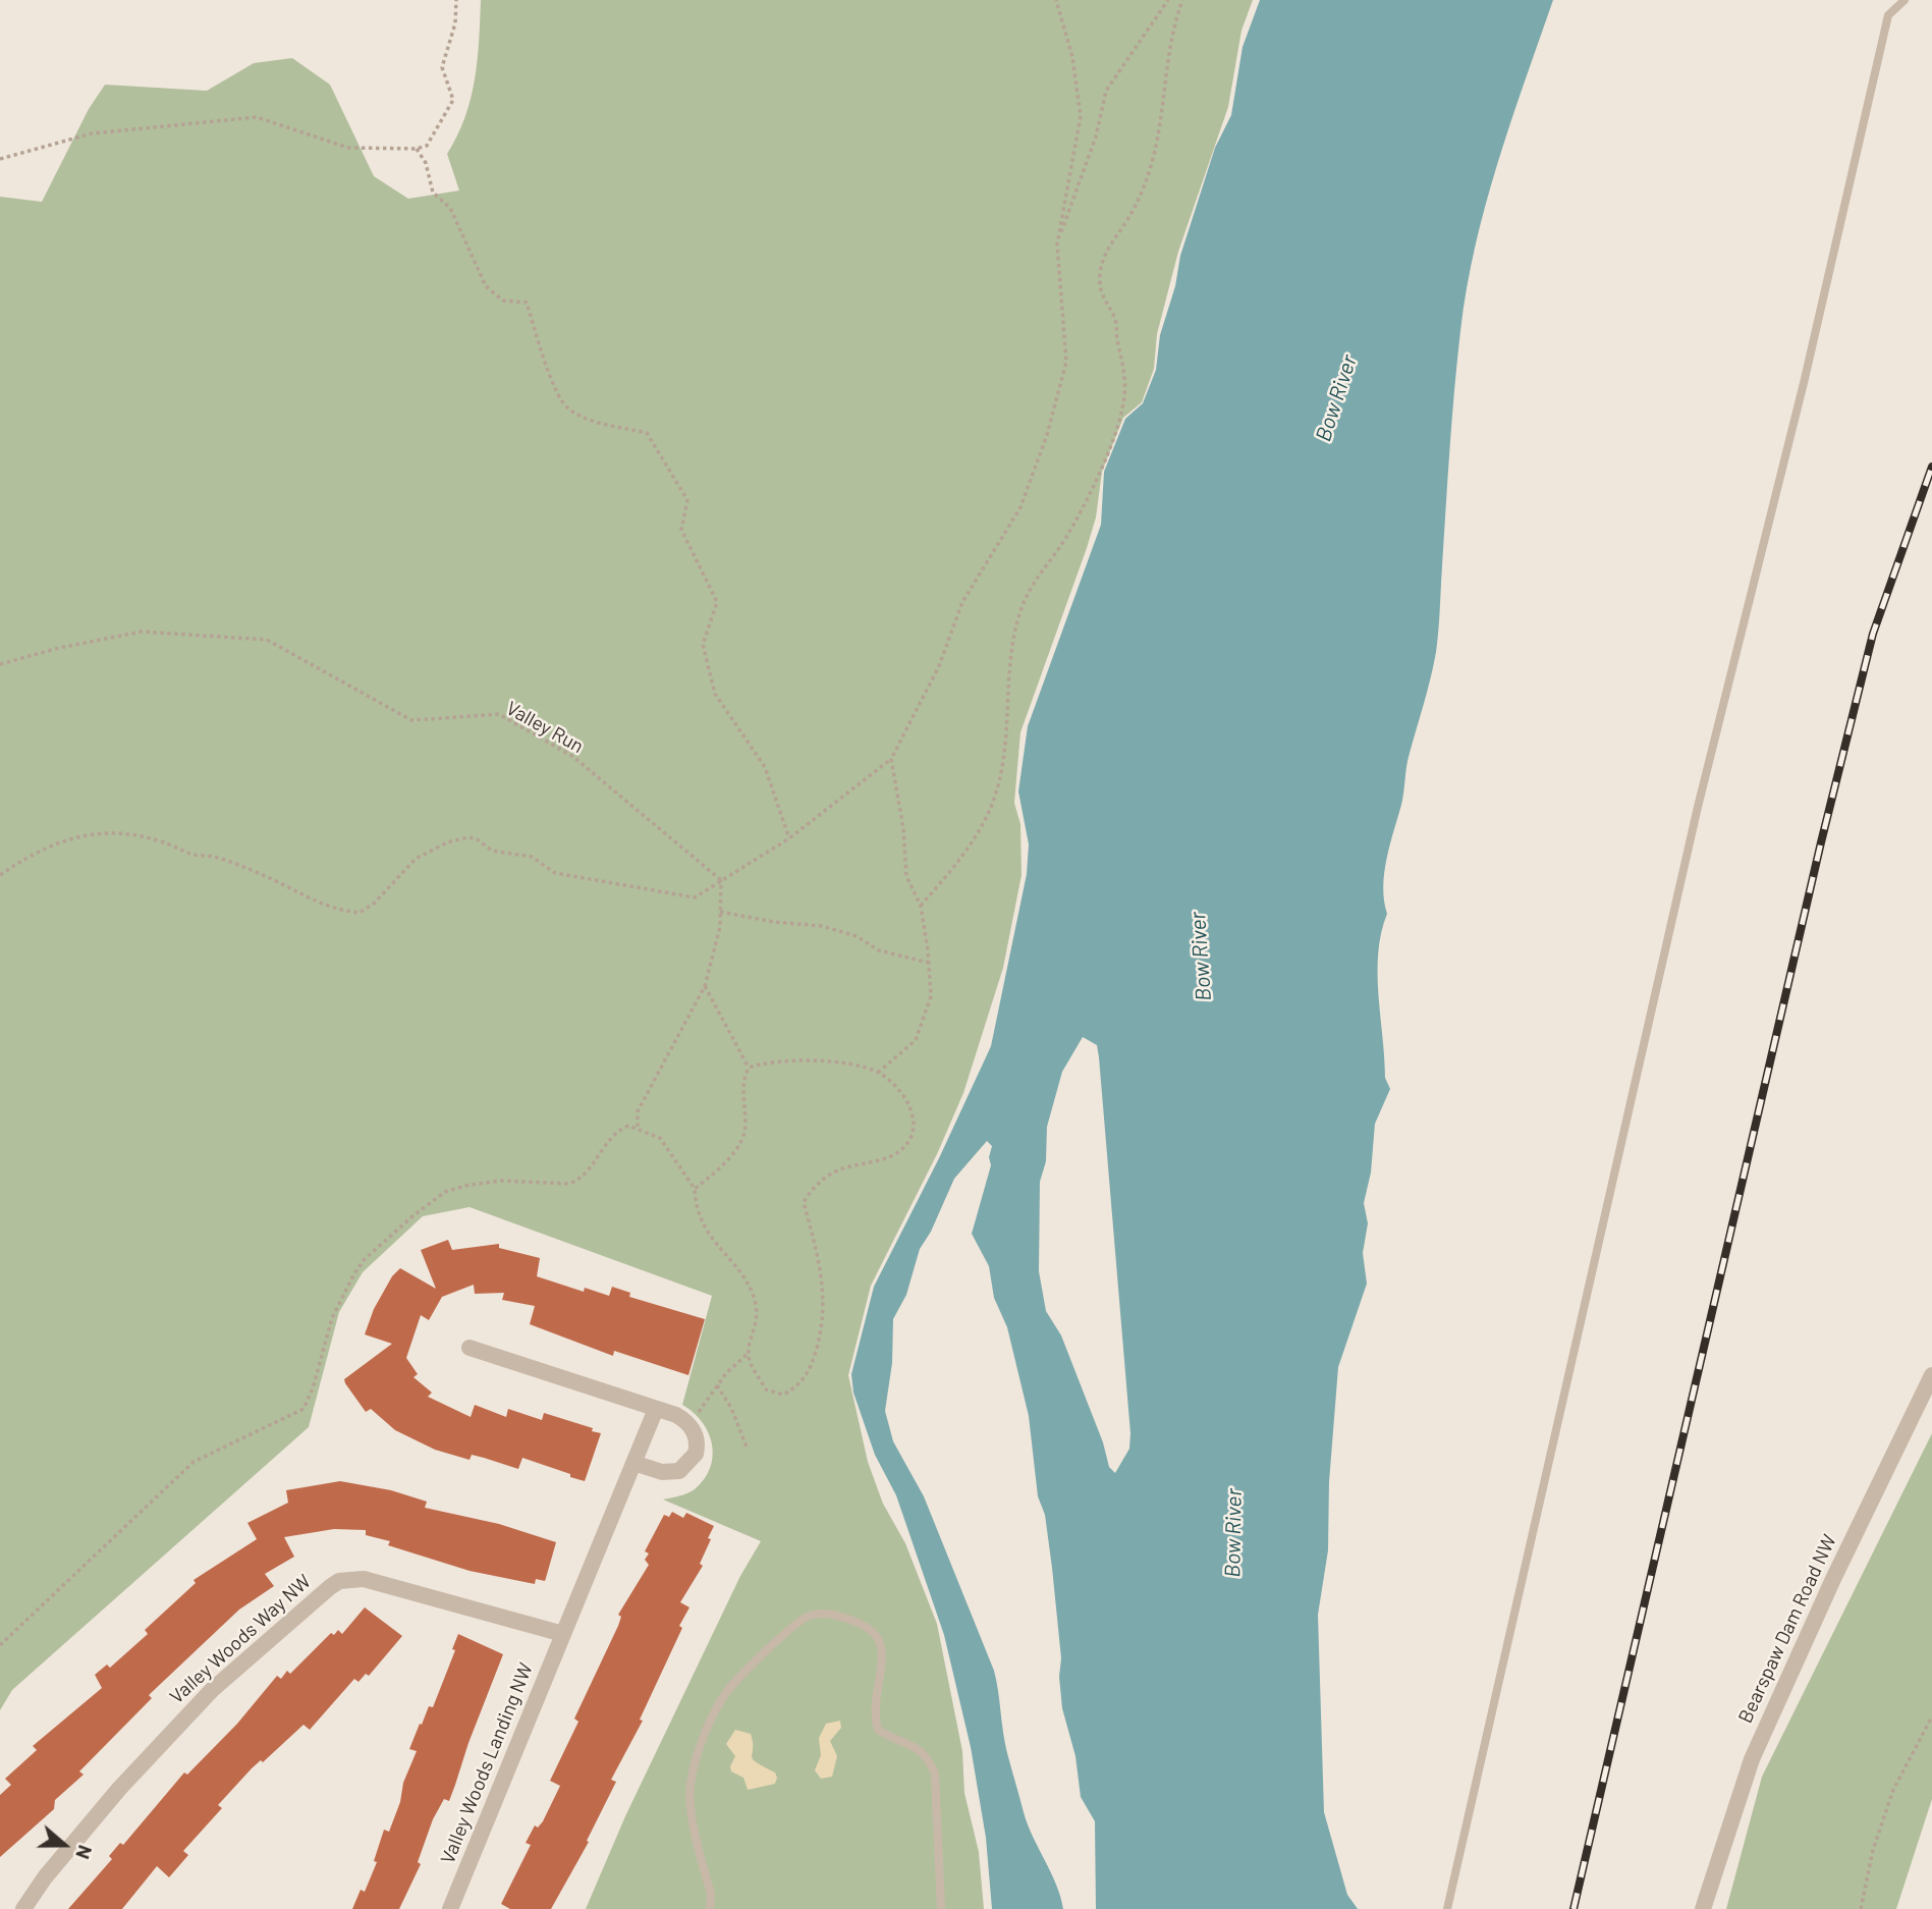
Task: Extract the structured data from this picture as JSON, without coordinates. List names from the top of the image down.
{
  "streets": {
    "street": ["Bearspaw Dam Road NW", "Valley Woods Way NW", "Valley Woods Landing NW"],
    "path": ["Valley Run"]
  },
  "crossings": [
    ["Valley Woods Way NW", "Valley Woods Landing NW"]
  ],
  "water": ["Bow River"],
  "north": "right"
}
